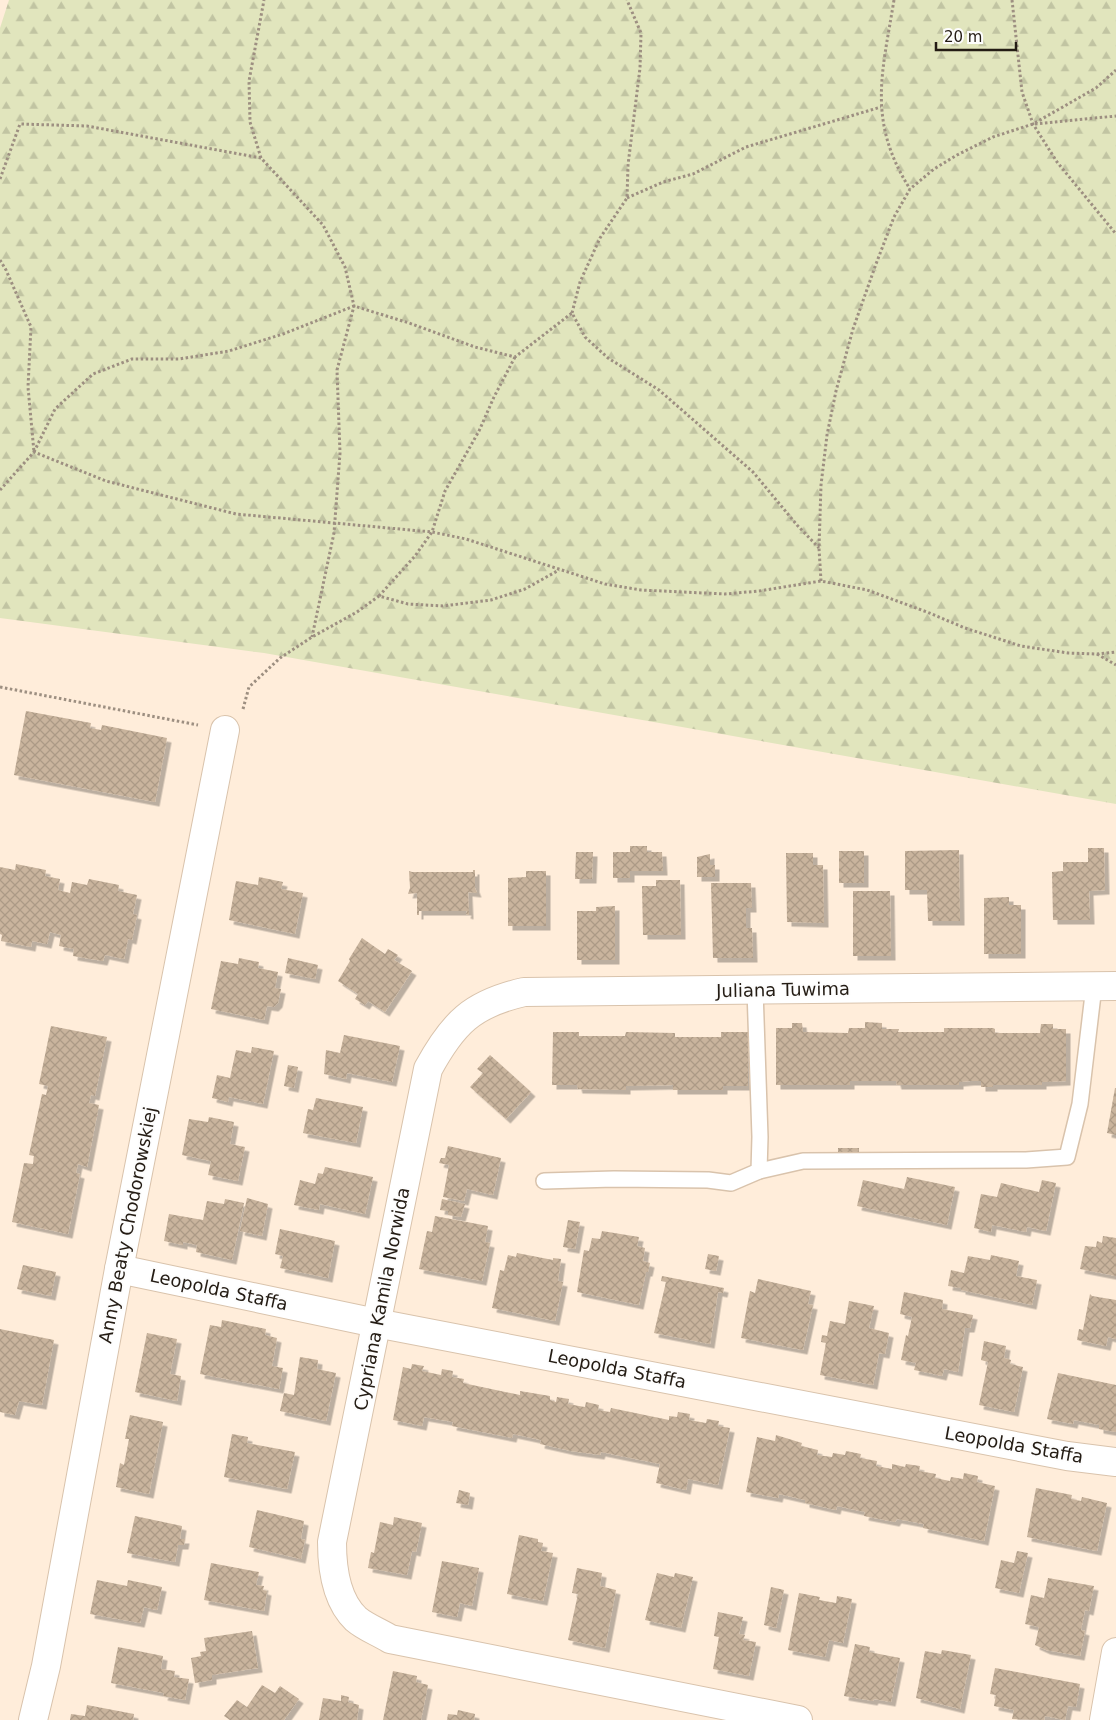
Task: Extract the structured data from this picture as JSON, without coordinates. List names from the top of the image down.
{
  "streets": {
    "street": [
      "Juliana Tuwima",
      "Anny Beaty Chodorowskiej",
      "Leopolda Staffa",
      "Cypriana Kamila Norwida"
    ]
  },
  "crossings": [
    ["Juliana Tuwima", "Cypriana Kamila Norwida"],
    ["Anny Beaty Chodorowskiej", "Leopolda Staffa"],
    ["Leopolda Staffa", "Cypriana Kamila Norwida"]
  ],
  "scale_bar": "20 m"
}
